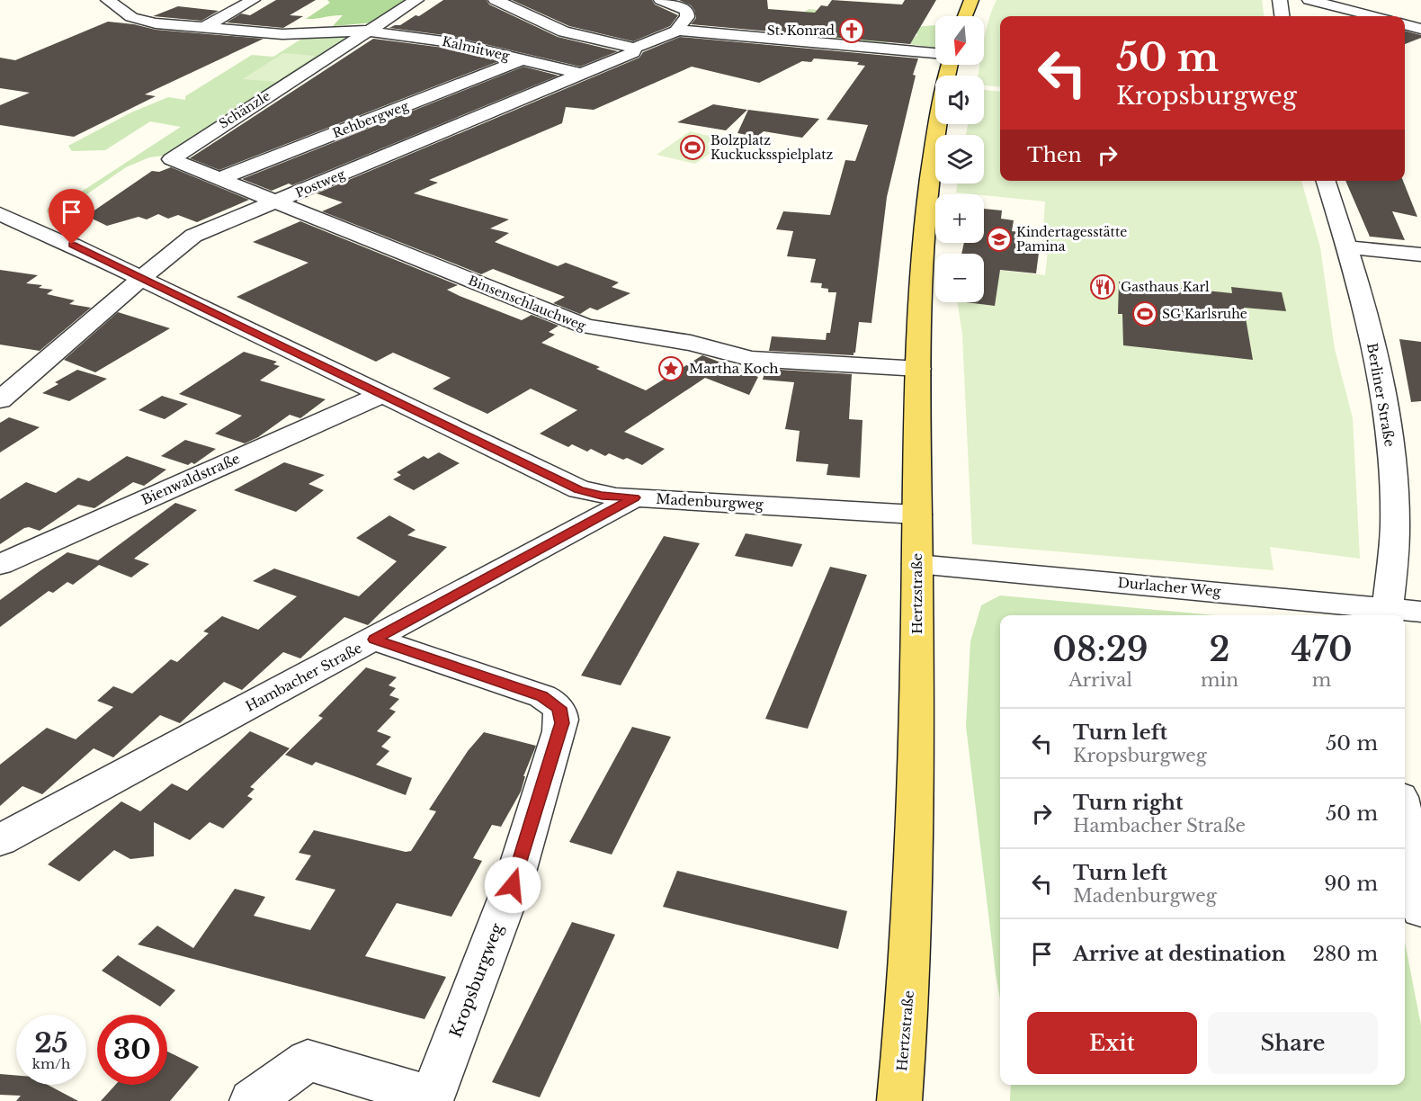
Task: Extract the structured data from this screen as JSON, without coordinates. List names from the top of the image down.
{
  "streets": {
    "main road": ["Hertzstraße"],
    "street": [
      "Kalmitweg",
      "Schänzle",
      "Rehbergweg",
      "Postweg",
      "Binsenschlauchweg",
      "Berliner Straße",
      "Bienwaldstraße",
      "Madenburgweg",
      "Durlacher Weg",
      "Hambacher Straße",
      "Kropsburgweg"
    ]
  },
  "crossings": [
    ["Kalmitweg", "Schänzle"],
    ["Kalmitweg", "Rehbergweg"],
    ["Kalmitweg", "Postweg"],
    ["Schänzle", "Rehbergweg"],
    ["Schänzle", "Postweg"],
    ["Schänzle", "Binsenschlauchweg"],
    ["Postweg", "Binsenschlauchweg"],
    ["Postweg", "Madenburgweg"],
    ["Binsenschlauchweg", "Hertzstraße"],
    ["Berliner Straße", "Durlacher Weg"],
    ["Bienwaldstraße", "Madenburgweg"],
    ["Madenburgweg", "Hertzstraße"],
    ["Madenburgweg", "Hambacher Straße"],
    ["Durlacher Weg", "Hertzstraße"],
    ["Hambacher Straße", "Kropsburgweg"]
  ],
  "places": {
    "church": ["St. Konrad"],
    "sports": ["Bolzplatz Kuckucksspielplatz", "SG Karlsruhe"],
    "school or university": ["Kindertagesstätte Pamina"],
    "restaurant": ["Gasthaus Karl"],
    "place": ["Martha Koch"]
  },
  "north": "bottom",
  "page": {
    "map_buttons": ["+", "−"],
    "turn": ["50 m", "Kropsburgweg"],
    "then": "Then",
    "eta": [
      "08:29",
      "Arrival",
      "2",
      "min",
      "470",
      "m"
    ],
    "list": [
      {
        "name": "Turn left",
        "note": "Kropsburgweg",
        "value": "50 m"
      },
      {
        "name": "Turn right",
        "note": "Hambacher Straße",
        "value": "50 m"
      },
      {
        "name": "Turn left",
        "note": "Madenburgweg",
        "value": "90 m"
      },
      {
        "name": "Arrive at destination",
        "value": "280 m"
      }
    ],
    "buttons": ["Exit", "Share"],
    "speed": "25 km/h",
    "limit": "30"
  }
}
